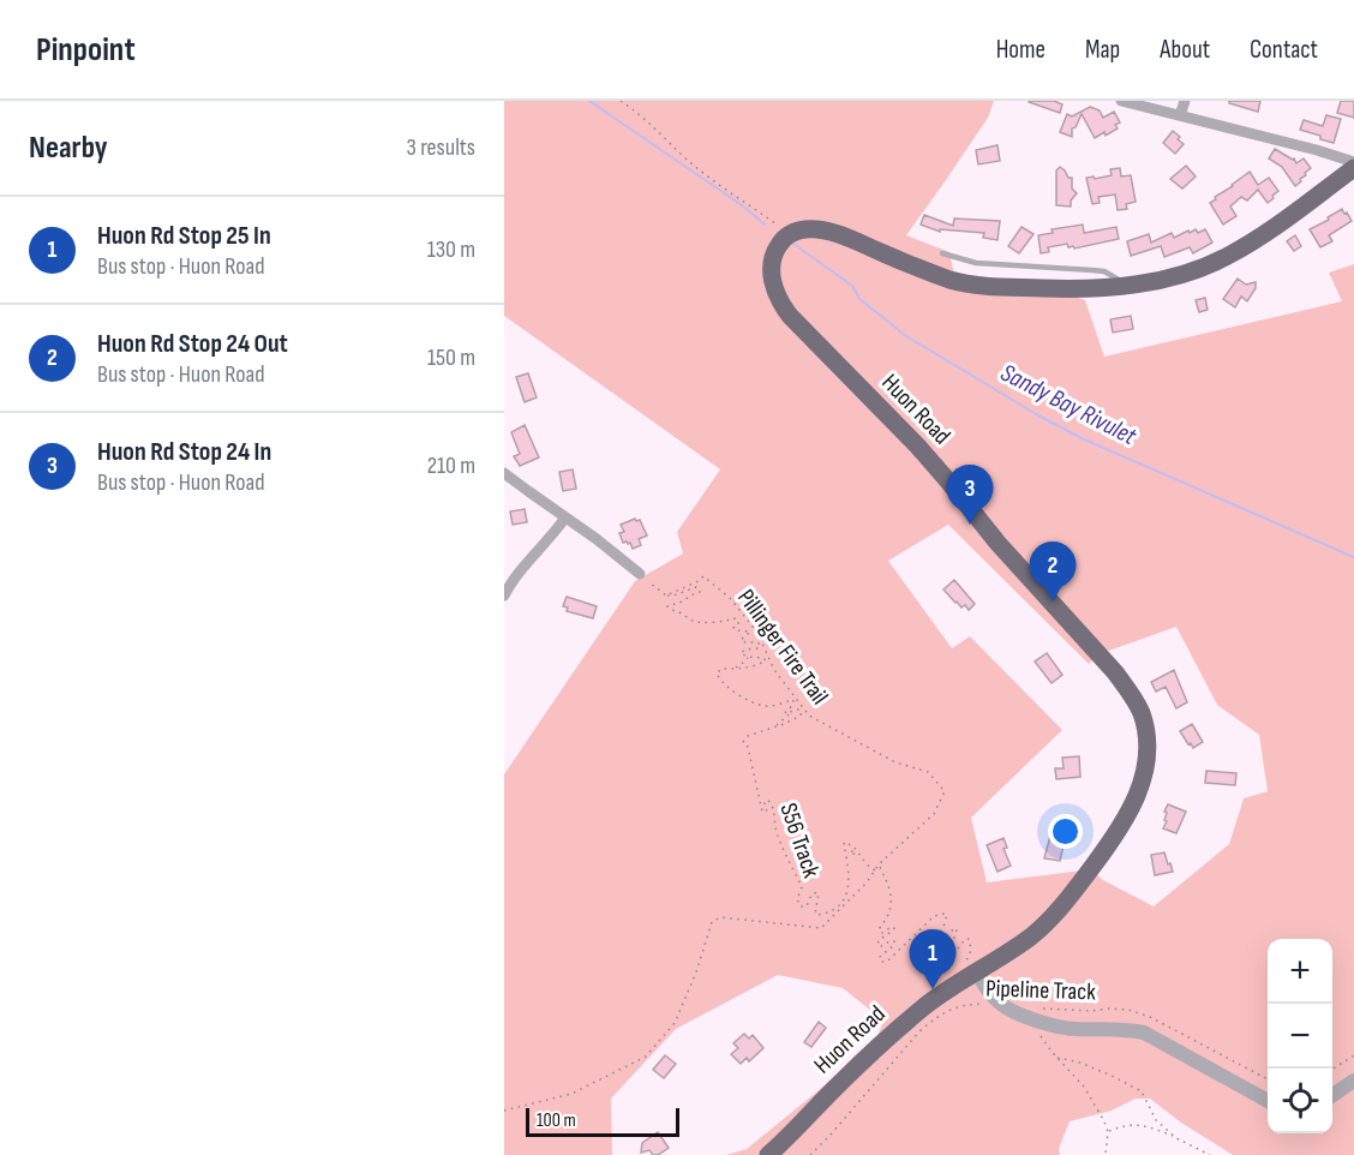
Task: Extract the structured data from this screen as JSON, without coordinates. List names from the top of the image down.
{
  "streets": {
    "main road": ["Huon Road"],
    "path": ["Pillinger Fire Trail", "S56 Track", "Pipeline Track"]
  },
  "crossings": [
    ["Pillinger Fire Trail", "S56 Track"]
  ],
  "water": ["Sandy Bay Rivulet"],
  "scale_bar": "100 m",
  "page": {
    "header": "Pinpoint",
    "nav": [
      "Home",
      "Map",
      "About",
      "Contact"
    ],
    "heading": ["Nearby", "3 results"],
    "list": [
      {
        "mark": "1",
        "name": "Huon Rd Stop 25 In",
        "note": "Bus stop · Huon Road",
        "value": "130 m"
      },
      {
        "mark": "2",
        "name": "Huon Rd Stop 24 Out",
        "note": "Bus stop · Huon Road",
        "value": "150 m"
      },
      {
        "mark": "3",
        "name": "Huon Rd Stop 24 In",
        "note": "Bus stop · Huon Road",
        "value": "210 m"
      }
    ],
    "pins": ["3", "2", "1"],
    "map_buttons": ["+", "−"],
    "scale": "100 m"
  }
}
